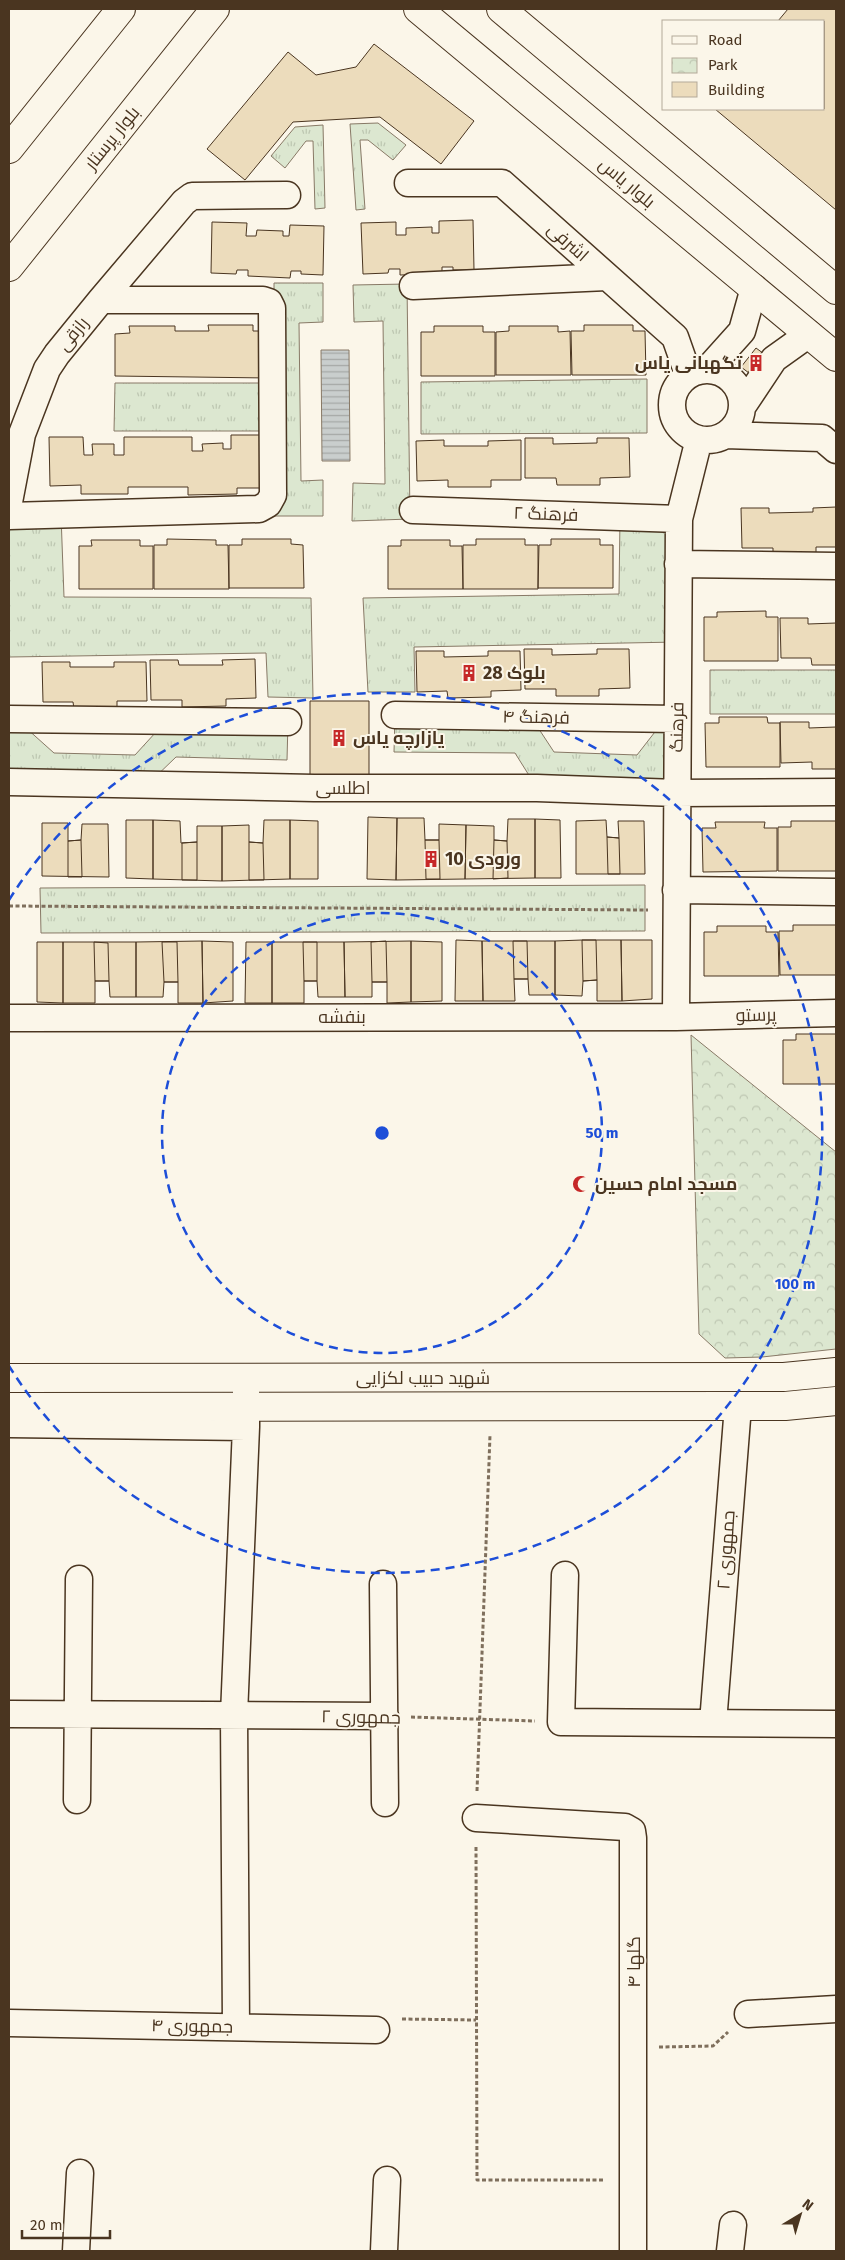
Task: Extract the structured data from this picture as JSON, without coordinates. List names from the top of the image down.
{
  "streets": {
    "street": [
      "بلوار پرستار",
      "بلوار یاس",
      "اشرفی",
      "رازقی",
      "فرهنگ ۲",
      "فرهنگ ۴",
      "فرهنگ",
      "اطلسی",
      "پرستو",
      "بنفشه",
      "شهید حبیب لکزایی",
      "جمهوری ۲",
      "گلها ۴",
      "جمهوری ۴"
    ]
  },
  "crossings": [
    ["اشرفی", "فرهنگ"],
    ["فرهنگ ۲", "فرهنگ"],
    ["فرهنگ ۴", "فرهنگ"],
    ["فرهنگ", "اطلسی"],
    ["فرهنگ", "پرستو"],
    ["فرهنگ", "بنفشه"],
    ["پرستو", "بنفشه"],
    ["شهید حبیب لکزایی", "جمهوری ۲"]
  ],
  "places": {
    "building": [
      "تگهبانی یاس",
      "بلوک 28",
      "یازارچه یاس",
      "ورودی 10"
    ],
    "mosque": ["مسجد امام حسین"]
  },
  "legend": ["Road", "Park", "Building"],
  "scale_bar": "20 m",
  "north": "top right",
  "rings": ["50 m", "100 m"]
}
